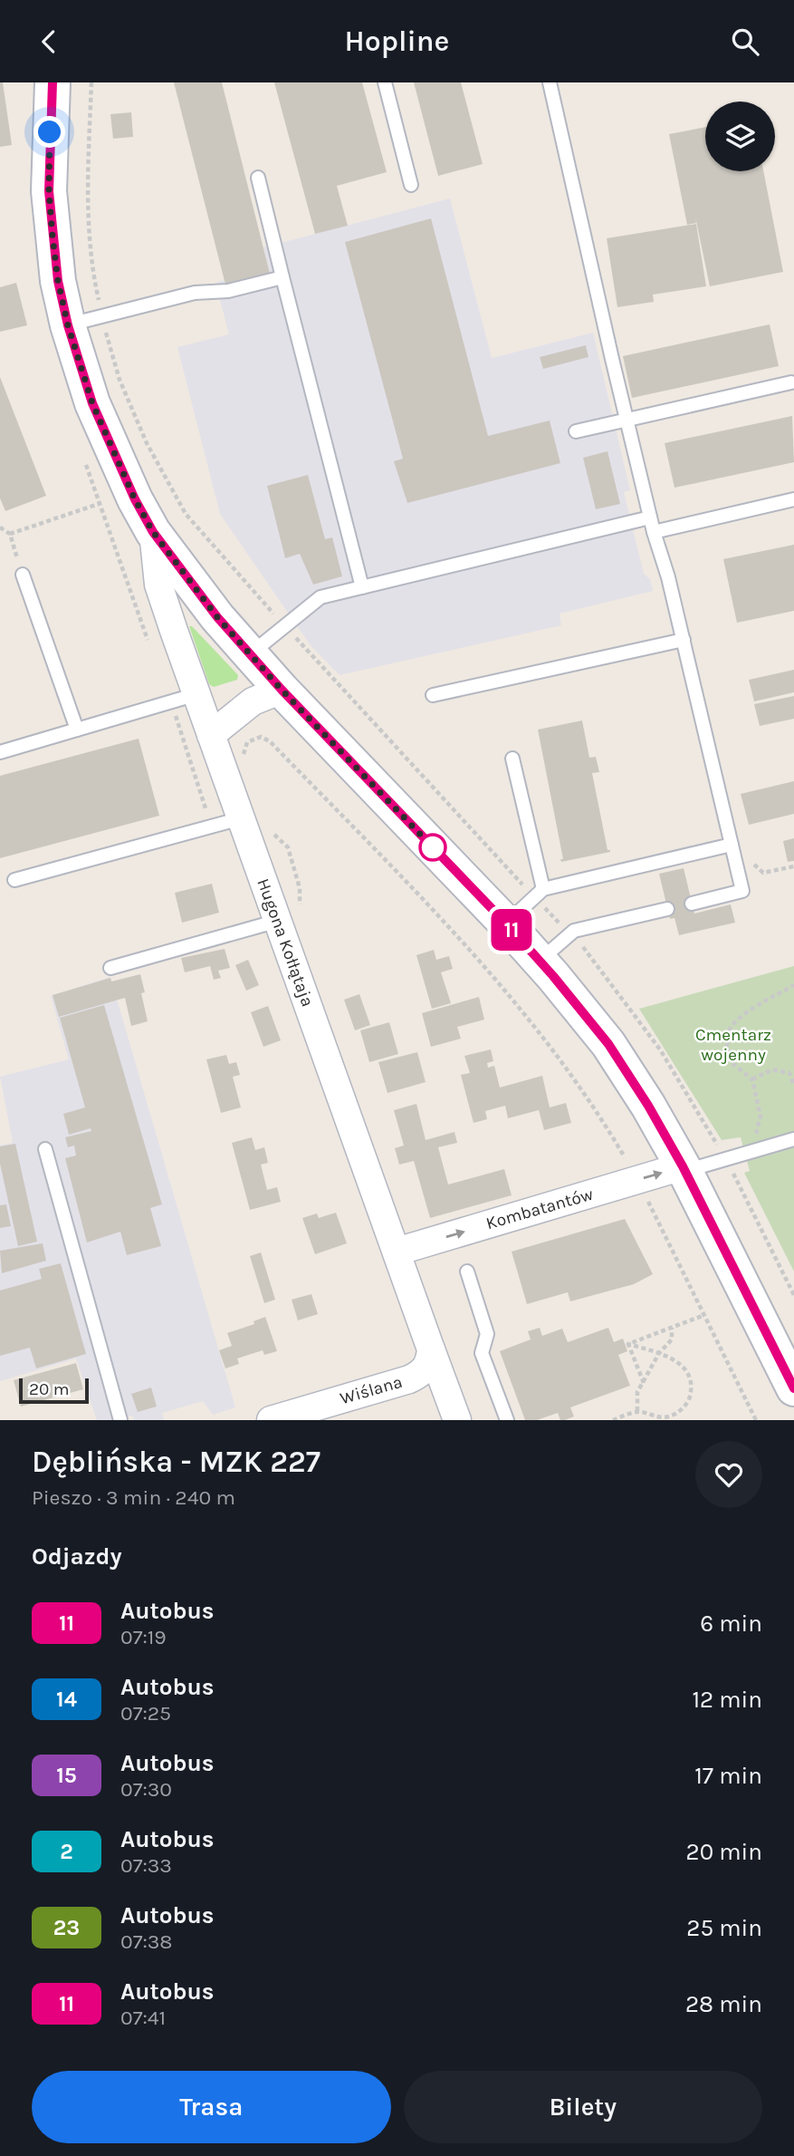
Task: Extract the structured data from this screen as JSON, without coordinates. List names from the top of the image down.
{
  "streets": {
    "street": ["Hugona Kołłątaja", "Kombatantów", "Wiślana"]
  },
  "crossings": [
    ["Hugona Kołłątaja", "Kombatantów"],
    ["Hugona Kołłątaja", "Wiślana"]
  ],
  "one_way": ["Kombatantów"],
  "parks": ["Cmentarz wojenny"],
  "lines": ["bus line 11"],
  "scale_bar": "20 m",
  "page": {
    "header": "Hopline",
    "on_map": "11",
    "scale": "20 m",
    "heading": [
      ["Dęblińska - MZK 227", "Pieszo · 3 min · 240 m"],
      "Odjazdy"
    ],
    "list": [
      {
        "mark": "11",
        "name": "Autobus",
        "note": "07:19",
        "value": "6 min"
      },
      {
        "mark": "14",
        "name": "Autobus",
        "note": "07:25",
        "value": "12 min"
      },
      {
        "mark": "15",
        "name": "Autobus",
        "note": "07:30",
        "value": "17 min"
      },
      {
        "mark": "2",
        "name": "Autobus",
        "note": "07:33",
        "value": "20 min"
      },
      {
        "mark": "23",
        "name": "Autobus",
        "note": "07:38",
        "value": "25 min"
      },
      {
        "mark": "11",
        "name": "Autobus",
        "note": "07:41",
        "value": "28 min"
      }
    ],
    "buttons": ["Trasa", "Bilety"]
  }
}
